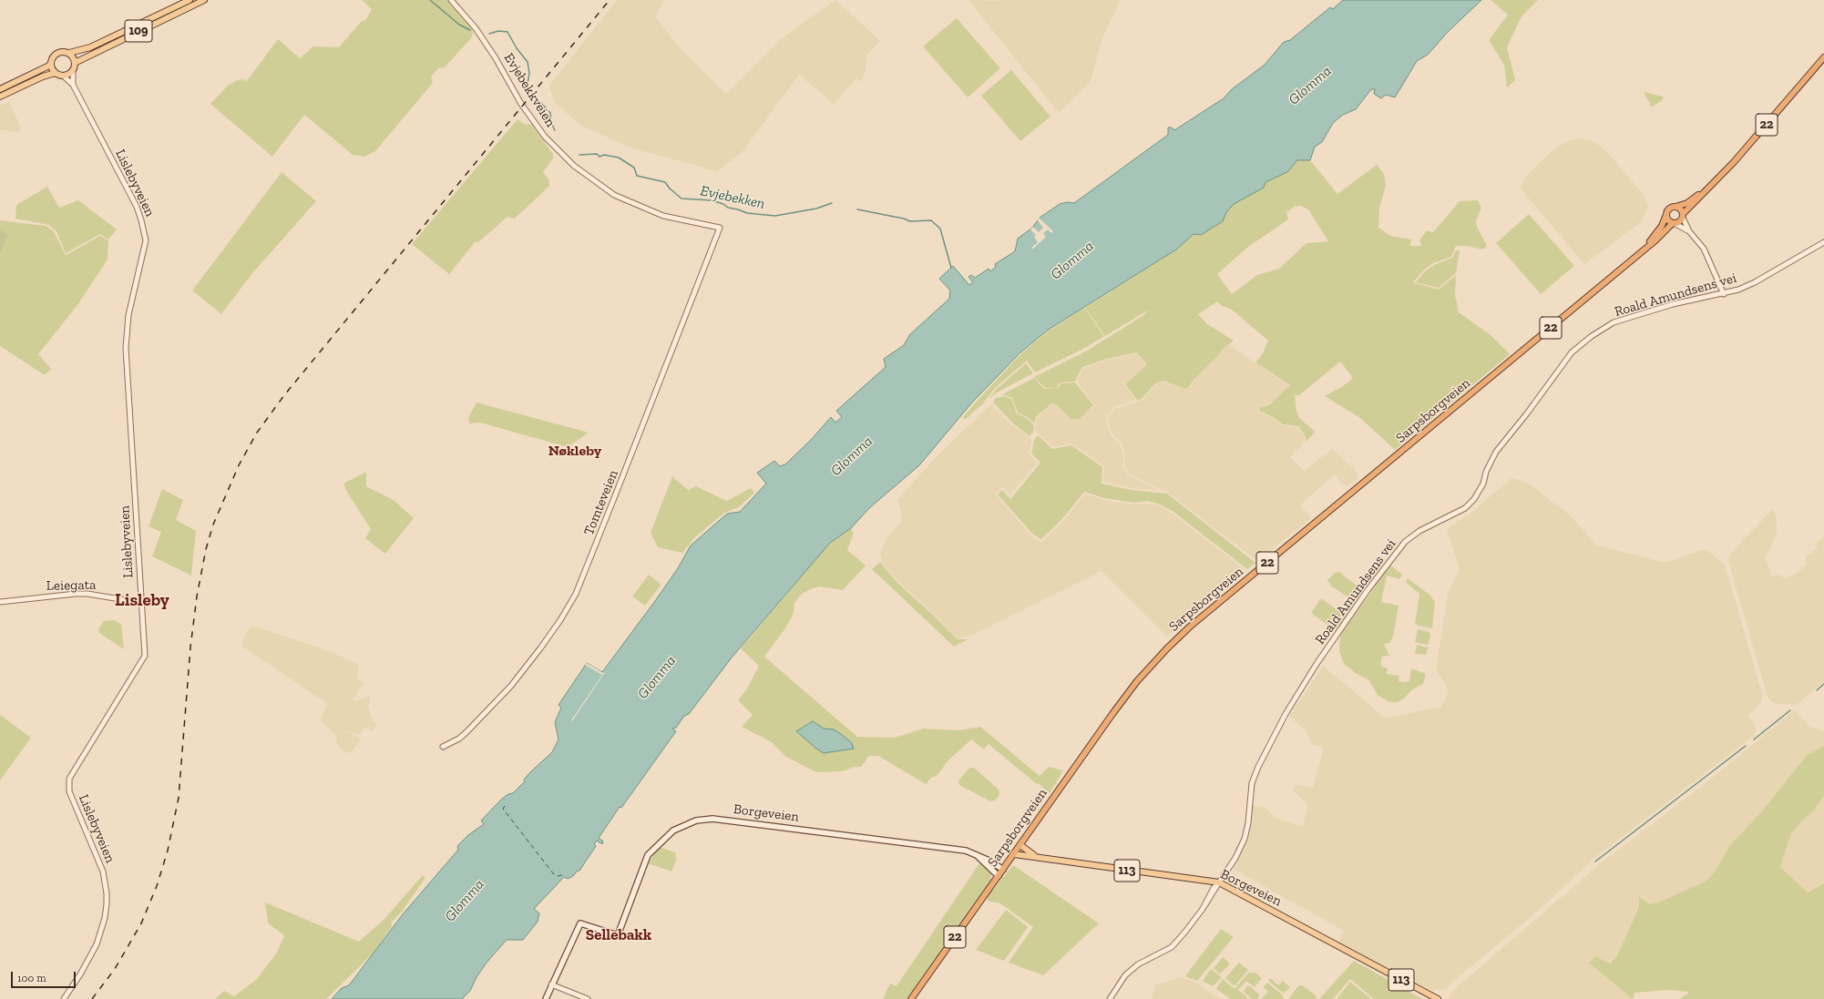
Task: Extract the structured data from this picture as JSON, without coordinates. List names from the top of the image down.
{
  "streets": {
    "highway": ["22", "Sarpsborgveien"],
    "main road": ["109", "Borgeveien", "113"],
    "street": [
      "Evjebekkveien",
      "Lislebyveien",
      "Roald Amundsens vei",
      "Tomteveien",
      "Leiegata"
    ]
  },
  "crossings": [
    ["109", "Lislebyveien"],
    ["Evjebekkveien", "Tomteveien"],
    ["22", "Sarpsborgveien"],
    ["Lislebyveien", "Leiegata"],
    ["Roald Amundsens vei", "Borgeveien"],
    ["Sarpsborgveien", "Borgeveien"]
  ],
  "districts": ["Nøkleby", "Lisleby", "Sellebakk"],
  "water": ["Glomma", "Evjebekken"],
  "scale_bar": "100 m"
}
